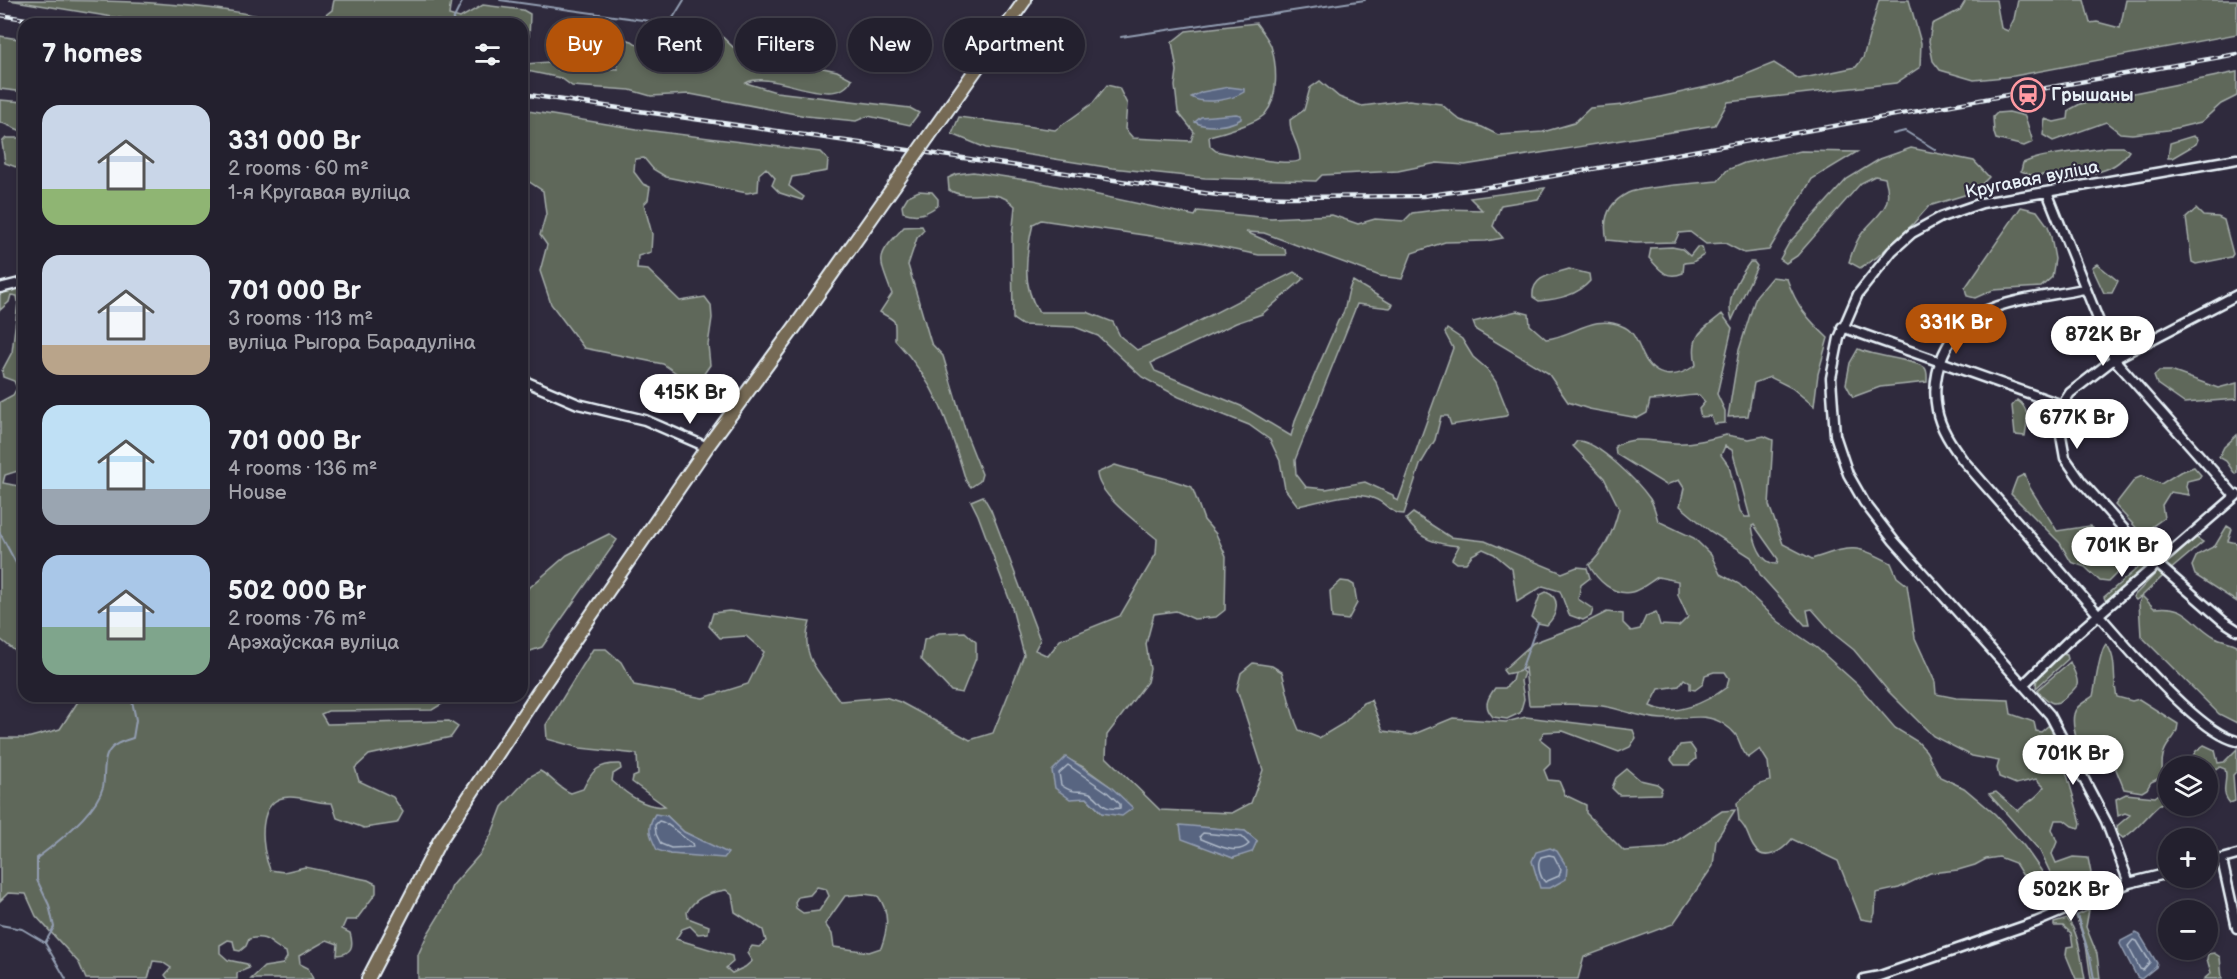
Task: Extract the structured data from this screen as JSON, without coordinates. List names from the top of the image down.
{
  "streets": {
    "street": ["Кругавая вуліца"]
  },
  "places": {
    "station": ["Грышаны"]
  },
  "page": {
    "chip": [
      "Buy",
      "Rent",
      "Filters",
      "New",
      "Apartment"
    ],
    "heading": "7 homes",
    "list": [
      {
        "name": "331 000 Br",
        "note": "2 rooms · 60 m² · 1-я Кругавая вуліца"
      },
      {
        "name": "701 000 Br",
        "note": "3 rooms · 113 m² · вуліца Рыгора Барадуліна"
      },
      {
        "name": "701 000 Br",
        "note": "4 rooms · 136 m² · House"
      },
      {
        "name": "502 000 Br",
        "note": "2 rooms · 76 m² · Арэхаўская вуліца"
      }
    ],
    "price": [
      "331K Br",
      "872K Br",
      "415K Br",
      "677K Br",
      "701K Br",
      "701K Br",
      "502K Br"
    ],
    "map_buttons": ["+", "−"]
  }
}
